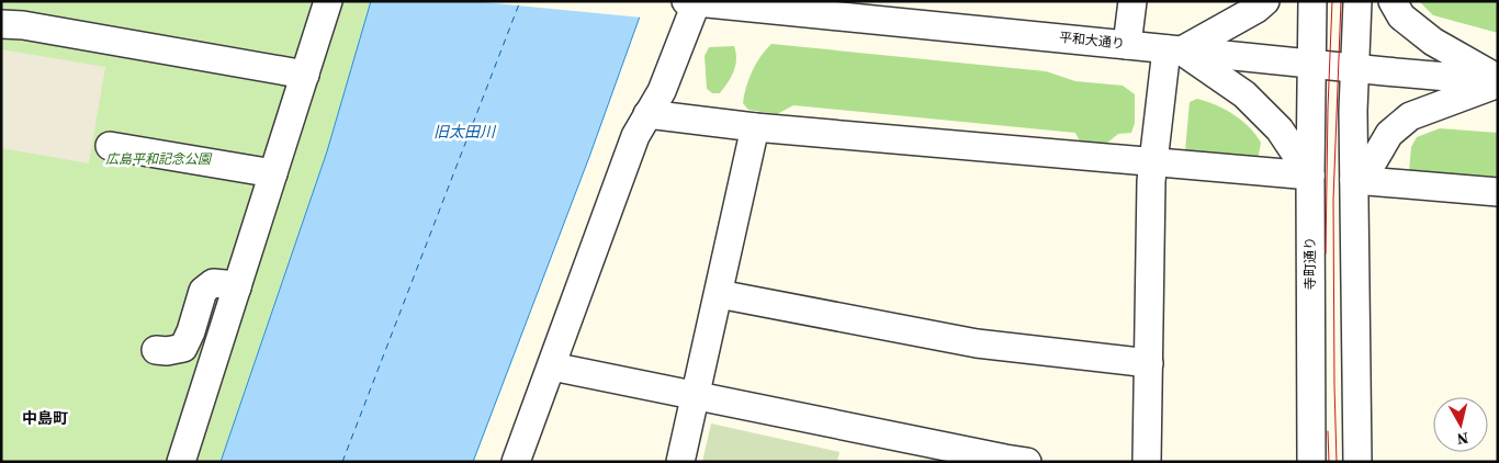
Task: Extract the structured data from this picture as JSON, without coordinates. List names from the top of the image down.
{
  "streets": {
    "street": ["平和大通り", "寺町通り"]
  },
  "crossings": [
    ["平和大通り", "寺町通り"]
  ],
  "districts": ["中島町"],
  "water": ["旧太田川"],
  "parks": ["広島平和記念公園"],
  "north": "bottom"
}
